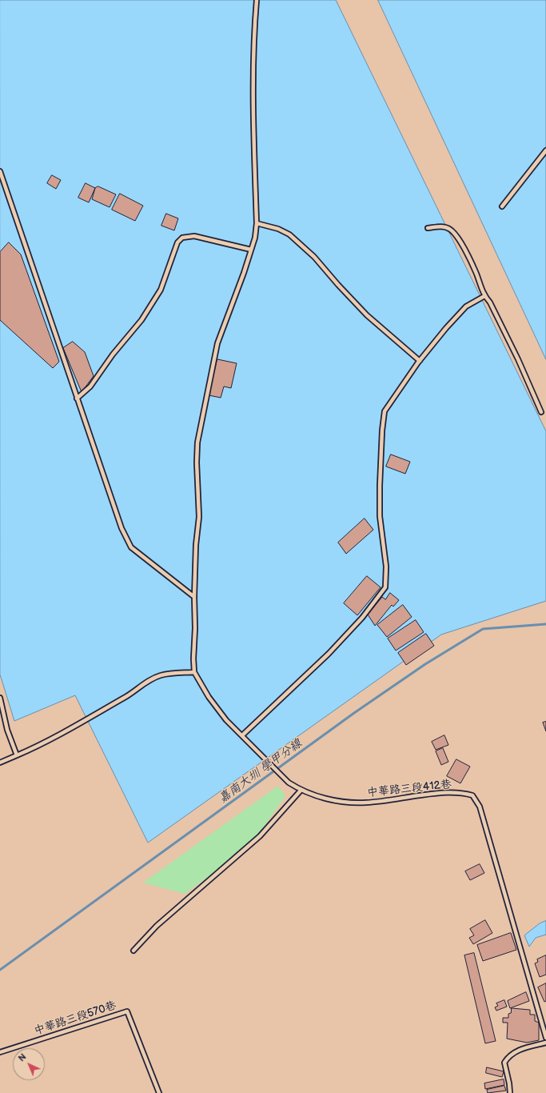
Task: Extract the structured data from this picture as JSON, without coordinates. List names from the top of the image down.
{
  "streets": {
    "lane": ["中華路三段412巷", "中華路三段570巷"]
  },
  "water": ["嘉南大圳 學甲分線"],
  "north": "top left"
}
